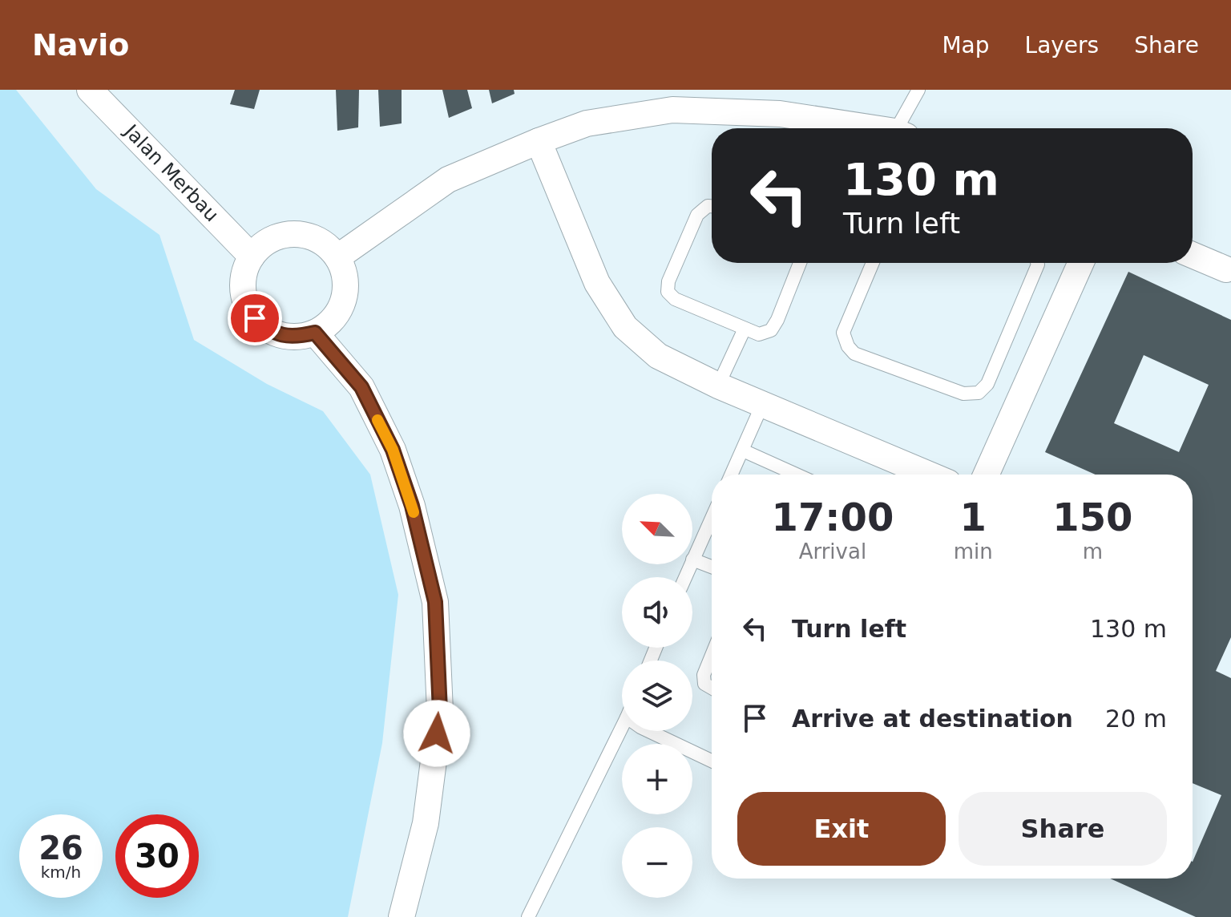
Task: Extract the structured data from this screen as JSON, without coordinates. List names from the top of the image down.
{
  "streets": {
    "street": ["Jalan Merbau"]
  },
  "north": "top left",
  "page": {
    "header": "Navio",
    "nav": ["Map", "Layers", "Share"],
    "turn": ["130 m", "Turn left"],
    "eta": [
      "17:00",
      "Arrival",
      "1",
      "min",
      "150",
      "m"
    ],
    "map_buttons": ["+", "−"],
    "list": [
      {
        "name": "Turn left",
        "value": "130 m"
      },
      {
        "name": "Arrive at destination",
        "value": "20 m"
      }
    ],
    "buttons": ["Exit", "Share"],
    "speed": "26 km/h",
    "limit": "30"
  }
}
